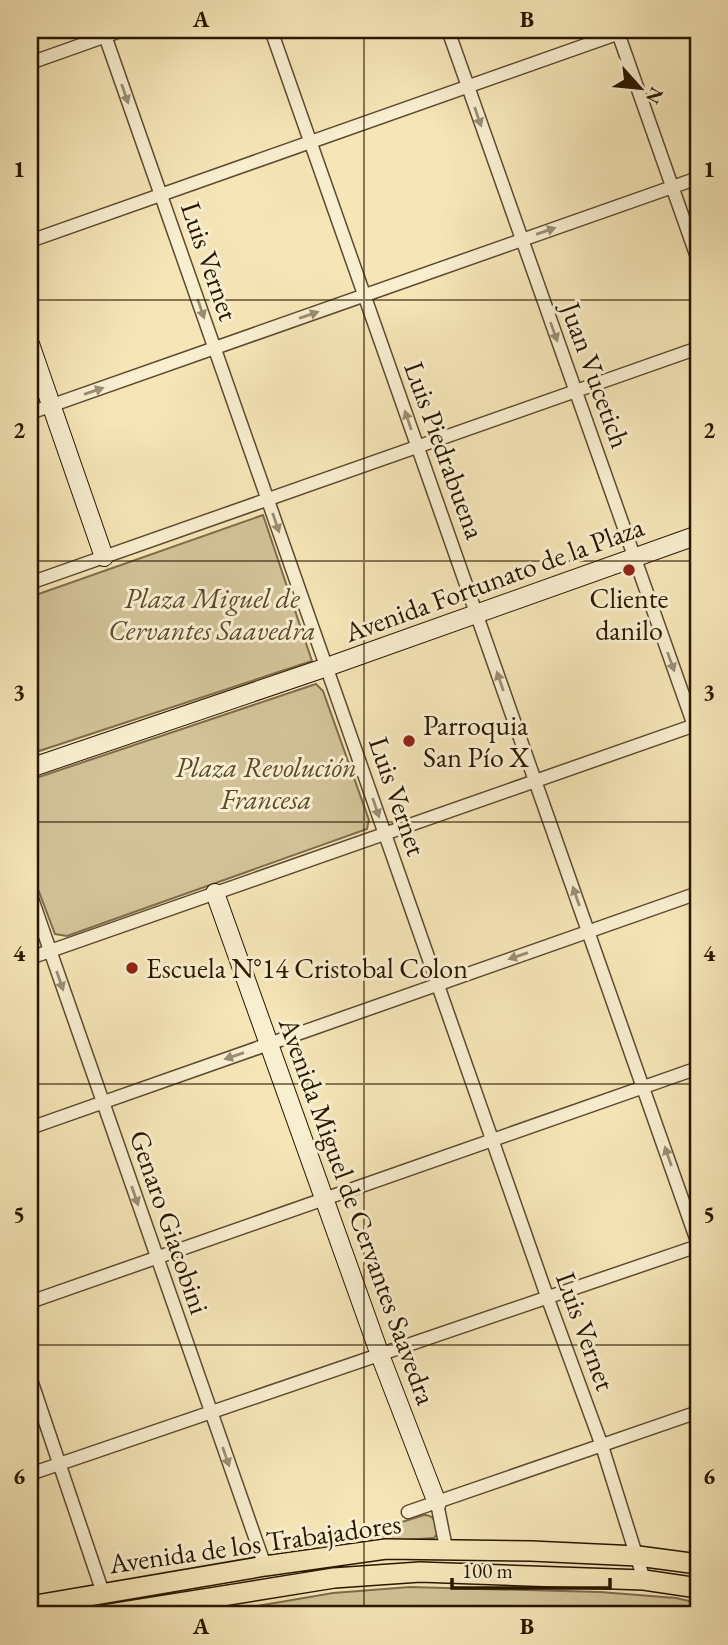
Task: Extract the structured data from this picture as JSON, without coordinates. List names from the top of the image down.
{
  "streets": {
    "main road": ["Avenida de los Trabajadores"],
    "street": [
      "Luis Vernet",
      "Juan Vucetich",
      "Luis Piedrabuena",
      "Avenida Fortunato de la Plaza",
      "Avenida Miguel de Cervantes Saavedra",
      "Genaro Giacobini"
    ]
  },
  "crossings": [
    ["Luis Vernet", "Avenida Fortunato de la Plaza"],
    ["Luis Vernet", "Avenida de los Trabajadores"],
    ["Juan Vucetich", "Avenida Fortunato de la Plaza"],
    ["Luis Piedrabuena", "Avenida Fortunato de la Plaza"],
    ["Avenida Miguel de Cervantes Saavedra", "Avenida de los Trabajadores"],
    ["Genaro Giacobini", "Avenida de los Trabajadores"]
  ],
  "one_way": [
    "Luis Vernet",
    "Juan Vucetich",
    "Luis Piedrabuena",
    "Genaro Giacobini"
  ],
  "parks": ["Plaza Miguel de Cervantes Saavedra", "Plaza Revolución Francesa"],
  "places": ["Cliente danilo", "Parroquia San Pío X", "Escuela N°14 Cristobal Colon"],
  "scale_bar": "100 m",
  "north": "bottom right",
  "grid": {
    "columns": ["A", "B"],
    "rows": [
      "1",
      "2",
      "3",
      "4",
      "5",
      "6"
    ]
  }
}
